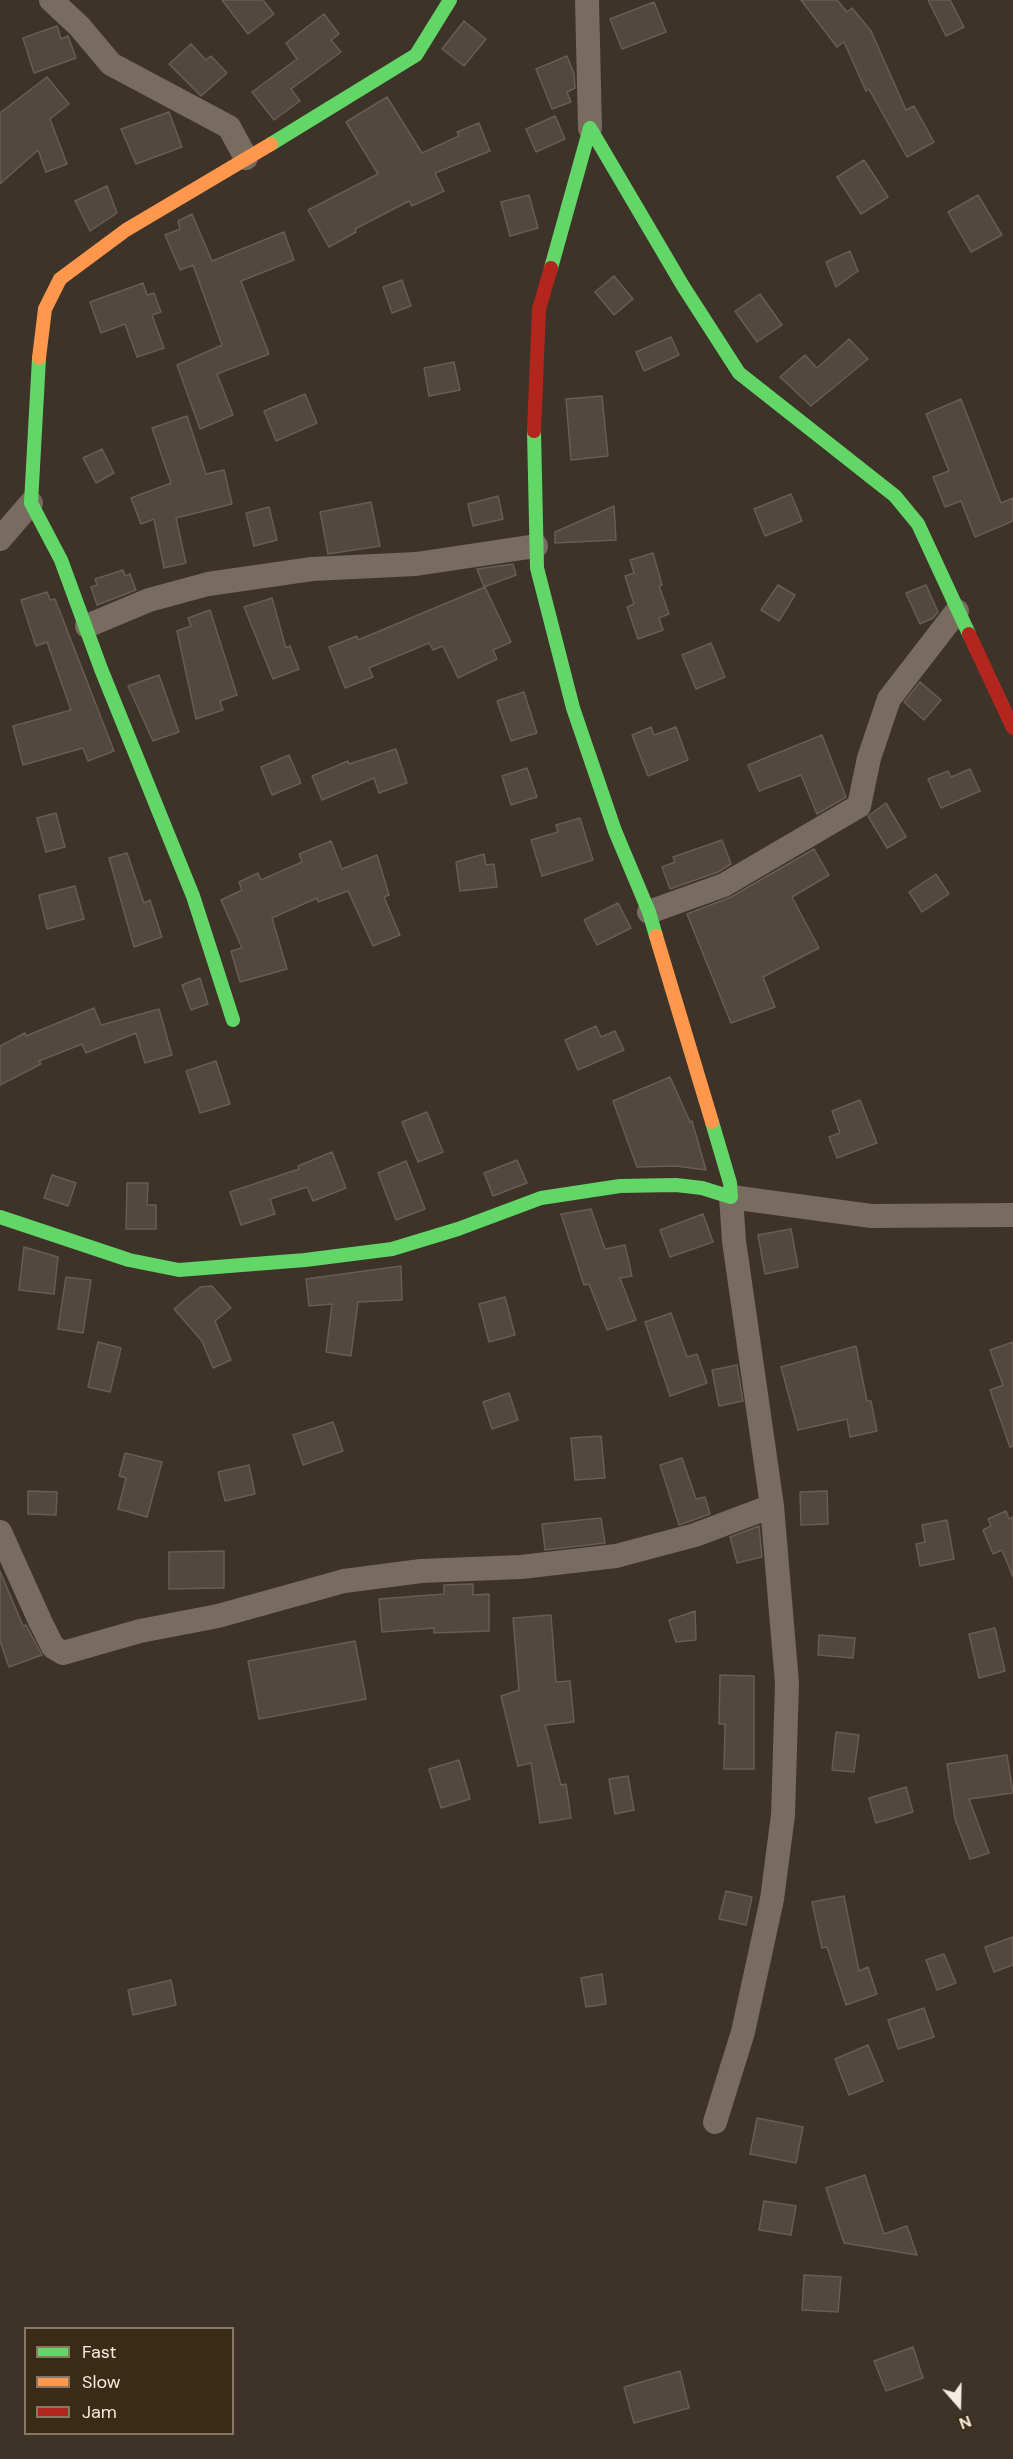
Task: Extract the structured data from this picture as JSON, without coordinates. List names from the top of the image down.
{
  "legend": ["Fast", "Slow", "Jam"],
  "north": "bottom"
}
